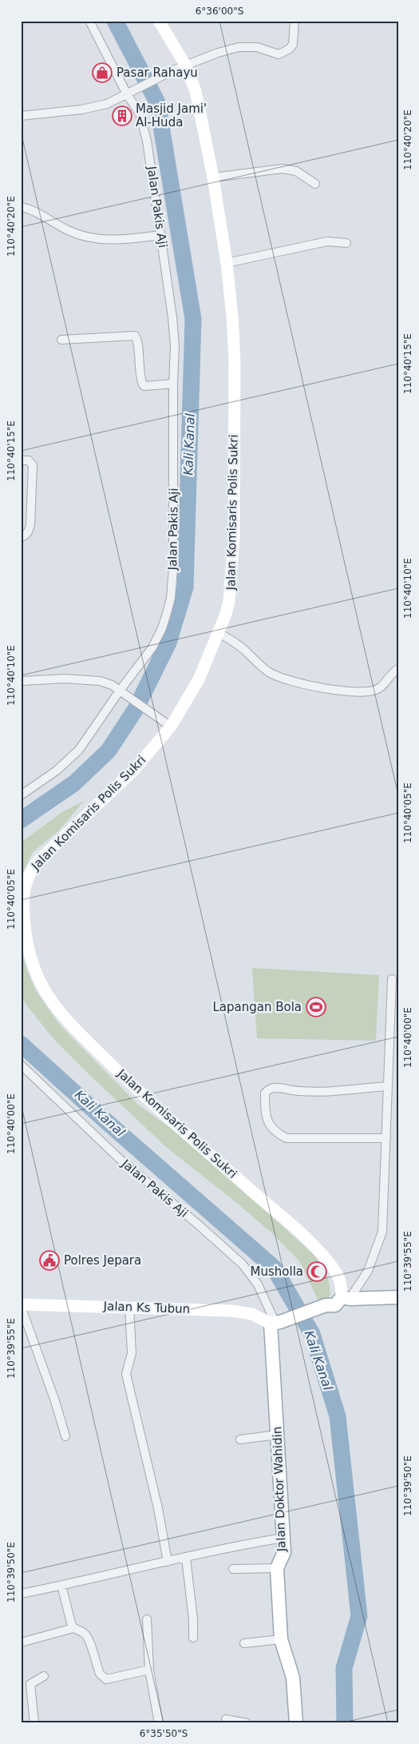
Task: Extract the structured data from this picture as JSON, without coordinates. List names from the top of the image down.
{
  "streets": {
    "main road": ["Jalan Komisaris Polis Sukri", "Jalan Ks Tubun", "Jalan Doktor Wahidin"],
    "street": ["Jalan Pakis Aji"]
  },
  "crossings": [
    ["Jalan Pakis Aji", "Jalan Ks Tubun"],
    ["Jalan Pakis Aji", "Jalan Doktor Wahidin"],
    ["Jalan Ks Tubun", "Jalan Doktor Wahidin"]
  ],
  "water": ["Kali Kanal"],
  "places": {
    "shop": ["Pasar Rahayu"],
    "building": ["Masjid Jami' Al-Huda"],
    "sports": ["Lapangan Bola"],
    "public building": ["Polres Jepara"],
    "mosque": ["Musholla"]
  },
  "coordinates": [
    "6°36'00\"S",
    "110°40'20\"E",
    "110°40'15\"E",
    "110°40'10\"E",
    "110°40'05\"E",
    "110°40'00\"E",
    "110°39'55\"E",
    "110°39'50\"E",
    "6°35'50\"S"
  ]
}
